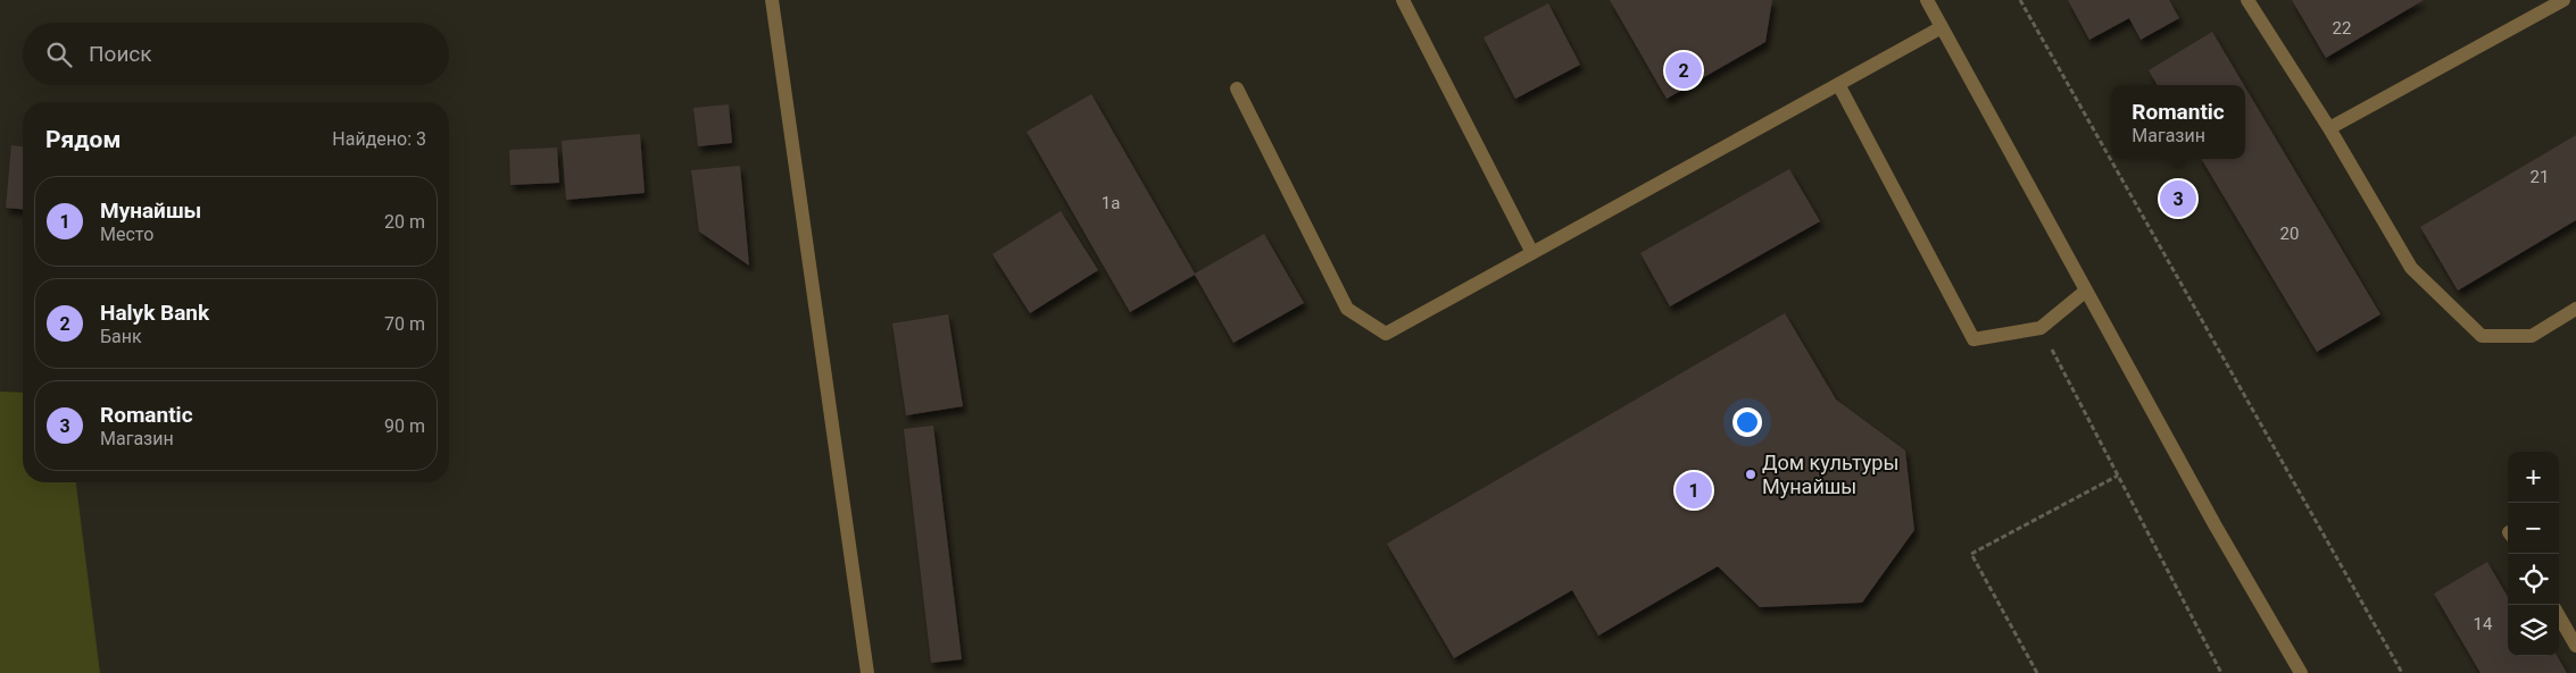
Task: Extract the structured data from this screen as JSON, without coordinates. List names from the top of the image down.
{
  "places": ["Дом культуры Мунайшы"],
  "house_numbers": [
    "22",
    "21",
    "1а",
    "20",
    "14"
  ],
  "page": {
    "search": "Поиск",
    "pins": ["2", "3", "1"],
    "popup": ["Romantic", "Магазин"],
    "heading": ["Рядом", "Найдено: 3"],
    "list": [
      {
        "mark": "1",
        "name": "Мунайшы",
        "note": "Место",
        "value": "20 m"
      },
      {
        "mark": "2",
        "name": "Halyk Bank",
        "note": "Банк",
        "value": "70 m"
      },
      {
        "mark": "3",
        "name": "Romantic",
        "note": "Магазин",
        "value": "90 m"
      }
    ],
    "map_buttons": ["+", "−"]
  }
}
